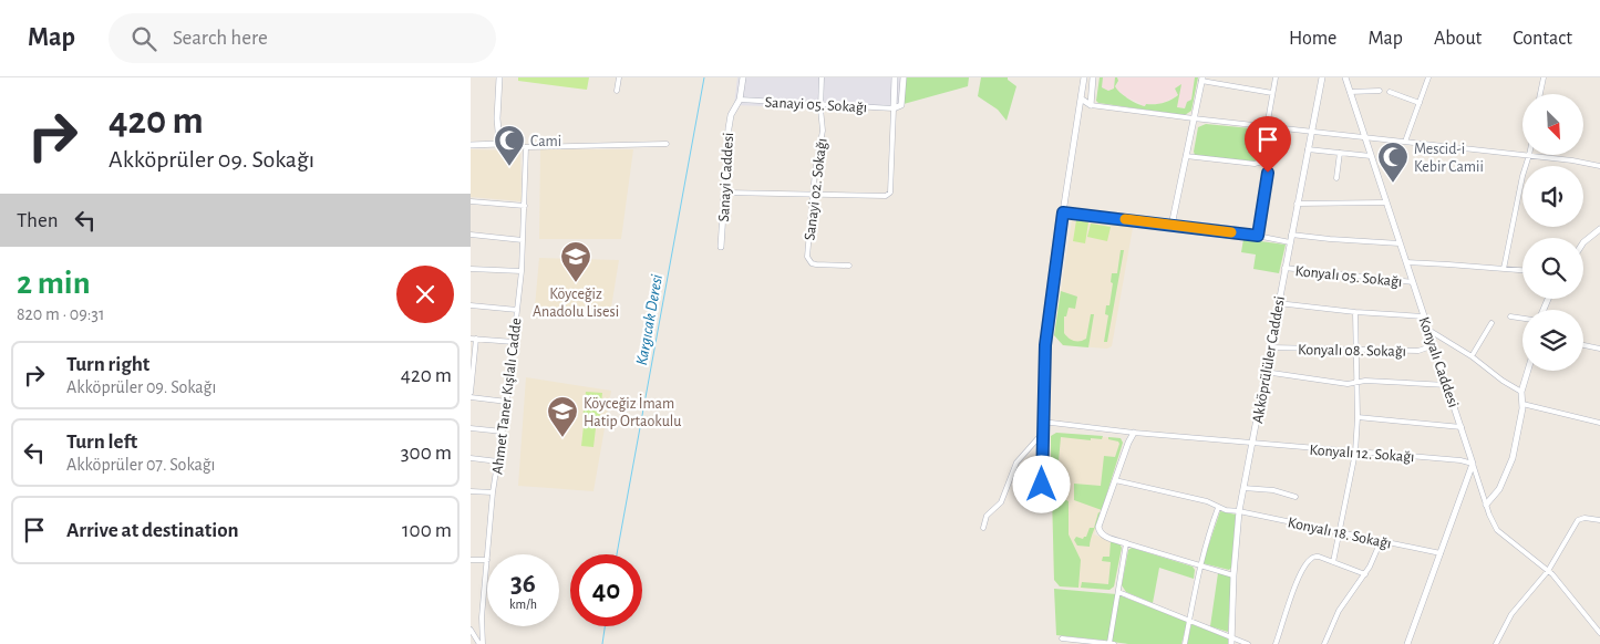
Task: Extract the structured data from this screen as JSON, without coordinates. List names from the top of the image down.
{
  "streets": {
    "street": [
      "Sanayi 05. Sokağı",
      "Sanayi Caddesi",
      "Sanayi 02. Sokağı",
      "Konyalı 05. Sokağı",
      "Konyalı 08. Sokağı",
      "Akköprülüler Caddesi",
      "Konyalı Caddesi",
      "Ahmet Taner Kışlalı Cadde",
      "Konyalı 12. Sokağı",
      "Konyalı 18. Sokağı"
    ]
  },
  "crossings": [
    ["Sanayi 05. Sokağı", "Sanayi Caddesi"],
    ["Sanayi 05. Sokağı", "Sanayi 02. Sokağı"],
    ["Konyalı 05. Sokağı", "Akköprülüler Caddesi"],
    ["Konyalı 05. Sokağı", "Konyalı Caddesi"],
    ["Konyalı 08. Sokağı", "Akköprülüler Caddesi"],
    ["Konyalı 08. Sokağı", "Konyalı Caddesi"],
    ["Akköprülüler Caddesi", "Konyalı 12. Sokağı"],
    ["Akköprülüler Caddesi", "Konyalı 18. Sokağı"],
    ["Konyalı Caddesi", "Konyalı 12. Sokağı"]
  ],
  "water": ["Kargıcak Deresi"],
  "places": {
    "mosque": ["Cami", "Mescid-i Kebir Camii"],
    "school or university": ["Köyceğiz Anadolu Lisesi", "Köyceğiz İmam Hatip Ortaokulu"]
  },
  "north": "bottom right",
  "page": {
    "header": "Map",
    "search": "Search here",
    "nav": [
      "Home",
      "Map",
      "About",
      "Contact"
    ],
    "turn": ["420 m", "Akköprüler 09. Sokağı"],
    "then": "Then",
    "heading": ["2 min", "820 m · 09:31"],
    "list": [
      {
        "name": "Turn right",
        "note": "Akköprüler 09. Sokağı",
        "value": "420 m"
      },
      {
        "name": "Turn left",
        "note": "Akköprüler 07. Sokağı",
        "value": "300 m"
      },
      {
        "name": "Arrive at destination",
        "value": "100 m"
      }
    ],
    "speed": "36 km/h",
    "limit": "40"
  }
}
